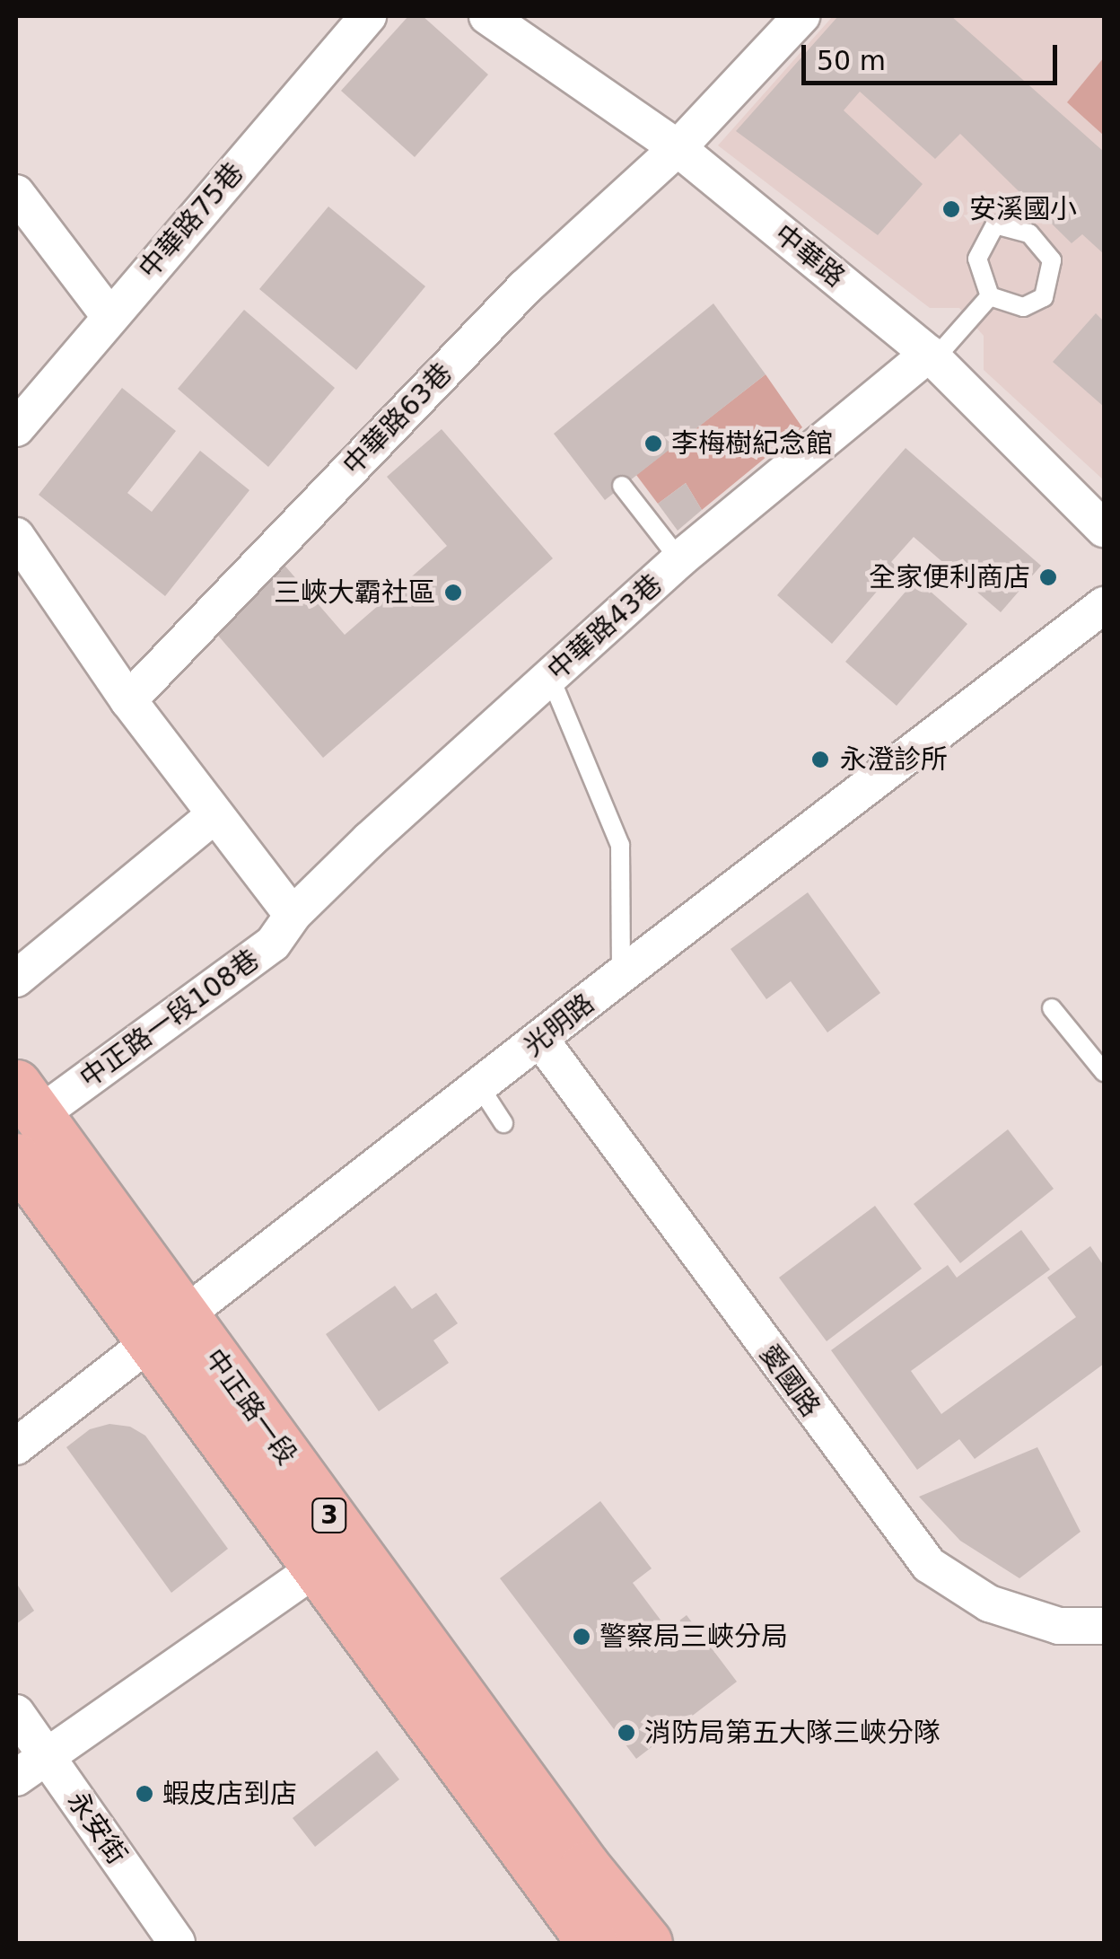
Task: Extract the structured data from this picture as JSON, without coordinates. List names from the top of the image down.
{
  "streets": {
    "main road": ["中正路一段", "3"],
    "street": [
      "中華路75巷",
      "中華路",
      "中華路63巷",
      "中華路43巷",
      "中正路一段108巷",
      "光明路",
      "愛國路",
      "永安街"
    ]
  },
  "crossings": [
    ["中華路", "中華路63巷"],
    ["中華路", "中華路43巷"],
    ["中華路43巷", "中正路一段108巷"],
    ["中正路一段108巷", "中正路一段"],
    ["光明路", "愛國路"],
    ["光明路", "中正路一段"]
  ],
  "places": [
    "安溪國小",
    "李梅樹紀念館",
    "全家便利商店",
    "三峽大霸社區",
    "永澄診所",
    "警察局三峽分局",
    "消防局第五大隊三峽分隊",
    "蝦皮店到店"
  ],
  "scale_bar": "50 m"
}
